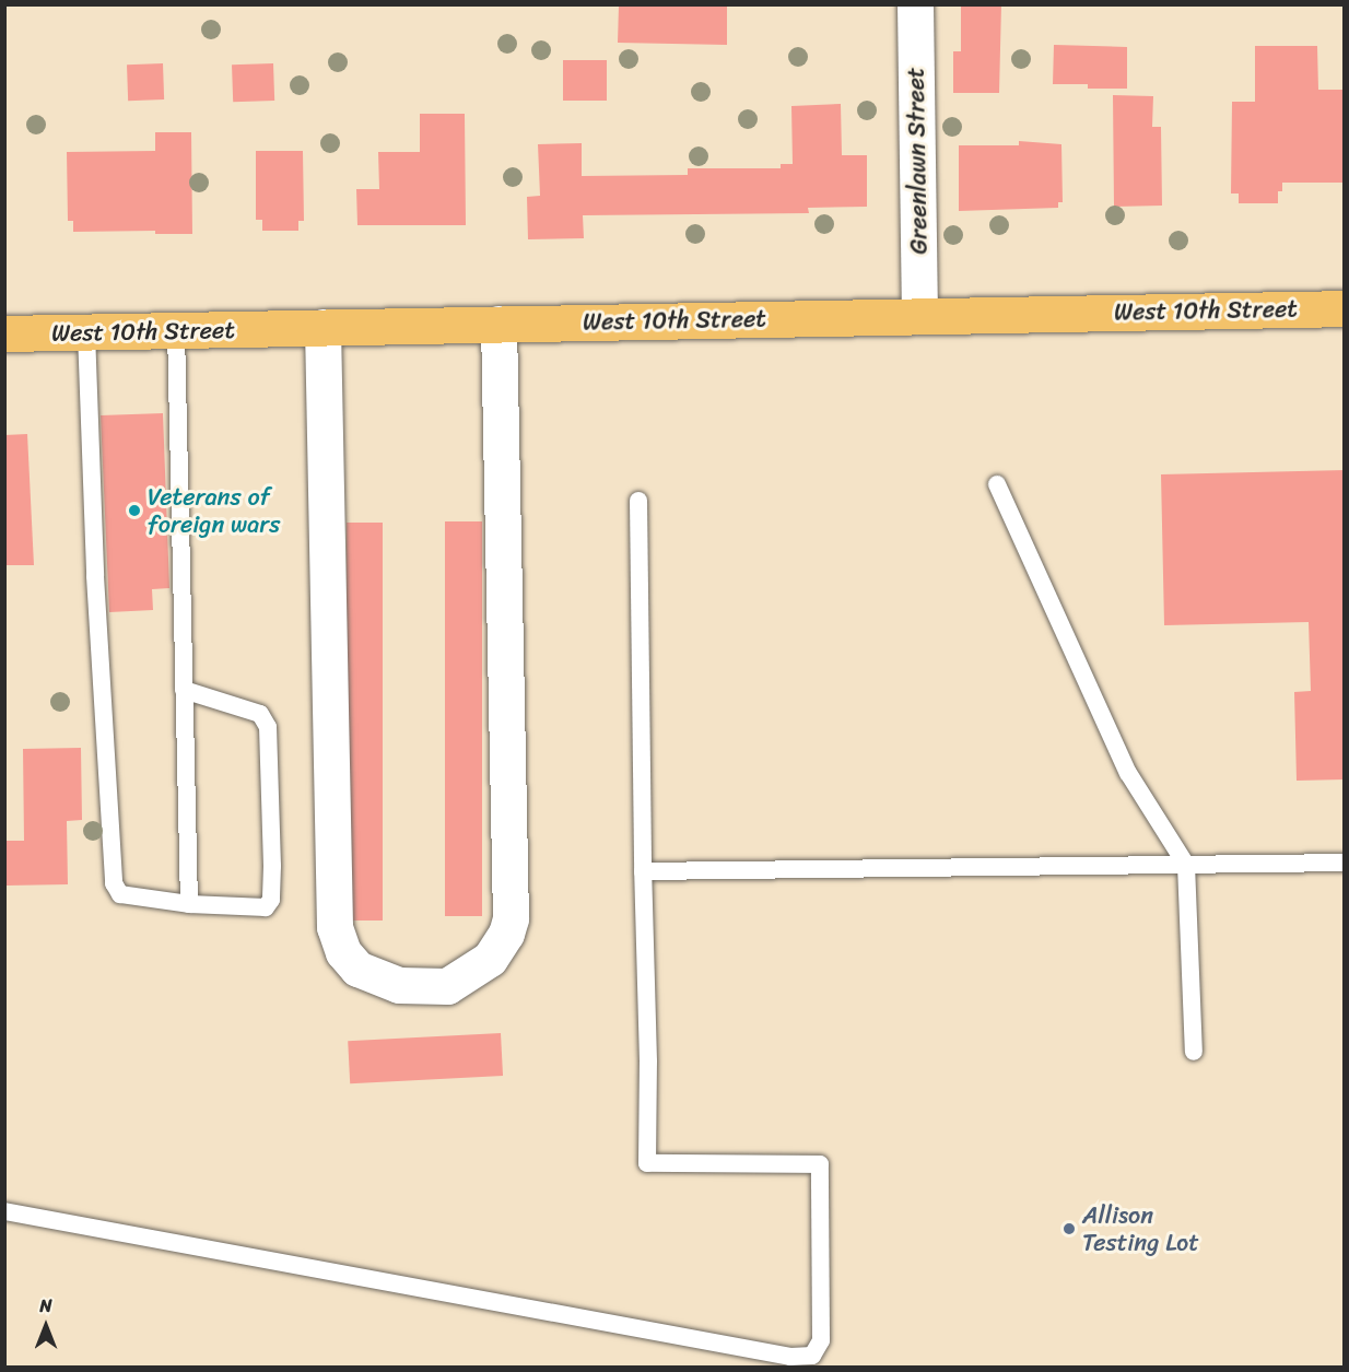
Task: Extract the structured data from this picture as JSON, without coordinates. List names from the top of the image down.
{
  "streets": {
    "main road": ["West 10th Street"],
    "street": ["Greenlawn Street"]
  },
  "crossings": [
    ["Greenlawn Street", "West 10th Street"]
  ],
  "places": ["Veterans of foreign wars", "Allison Testing Lot"],
  "north": "top"
}
